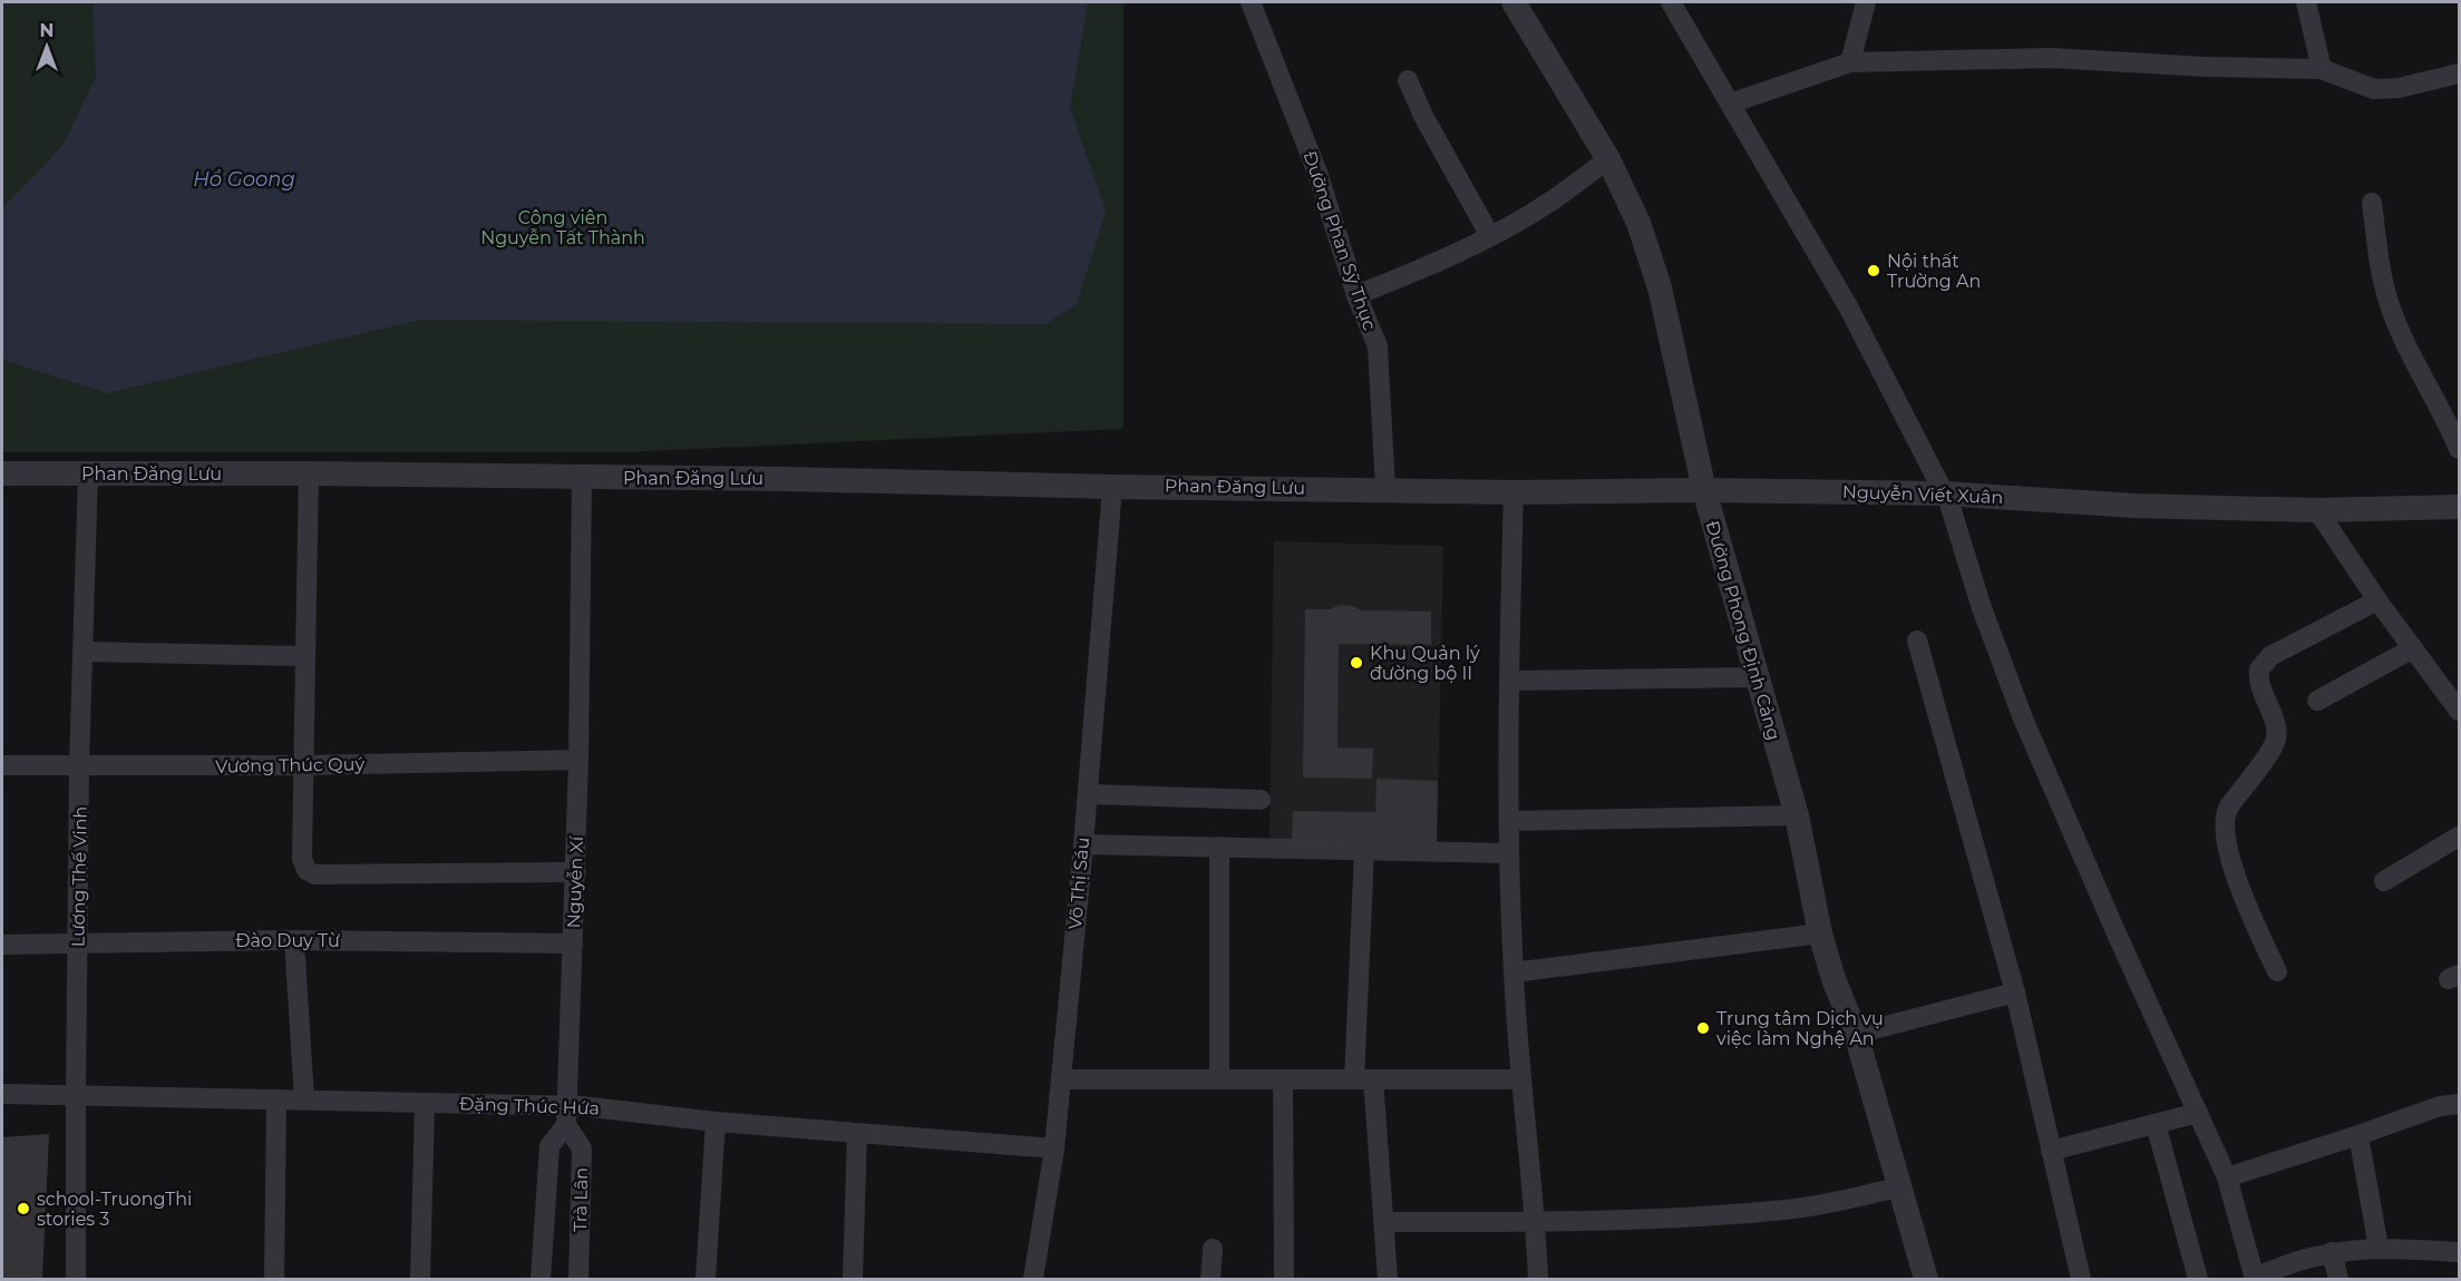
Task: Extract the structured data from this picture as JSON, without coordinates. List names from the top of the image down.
{
  "streets": {
    "street": [
      "Đường Phan Sỹ Thục",
      "Phan Đăng Lưu",
      "Nguyễn Viết Xuân",
      "Đường Phong Định Cảng",
      "Vương Thúc Quý",
      "Lương Thế Vinh",
      "Nguyễn Xí",
      "Võ Thị Sáu",
      "Đào Duy Từ",
      "Đặng Thúc Hứa",
      "Trà Lân"
    ]
  },
  "crossings": [
    ["Đường Phan Sỹ Thục", "Phan Đăng Lưu"],
    ["Đường Phan Sỹ Thục", "Nguyễn Viết Xuân"],
    ["Phan Đăng Lưu", "Nguyễn Viết Xuân"],
    ["Phan Đăng Lưu", "Lương Thế Vinh"],
    ["Phan Đăng Lưu", "Nguyễn Xí"],
    ["Phan Đăng Lưu", "Võ Thị Sáu"],
    ["Nguyễn Viết Xuân", "Đường Phong Định Cảng"],
    ["Vương Thúc Quý", "Lương Thế Vinh"],
    ["Vương Thúc Quý", "Nguyễn Xí"],
    ["Lương Thế Vinh", "Đào Duy Từ"],
    ["Lương Thế Vinh", "Đặng Thúc Hứa"],
    ["Nguyễn Xí", "Đào Duy Từ"],
    ["Nguyễn Xí", "Đặng Thúc Hứa"],
    ["Nguyễn Xí", "Trà Lân"],
    ["Võ Thị Sáu", "Đặng Thúc Hứa"],
    ["Đặng Thúc Hứa", "Trà Lân"]
  ],
  "water": ["Hồ Goong"],
  "parks": ["Công viên Nguyễn Tất Thành"],
  "places": [
    "Nội thất Trường An",
    "Khu Quản lý đường bộ II",
    "Trung tâm Dịch vụ việc làm Nghệ An",
    "school-TruongThi stories 3"
  ],
  "north": "top"
}
